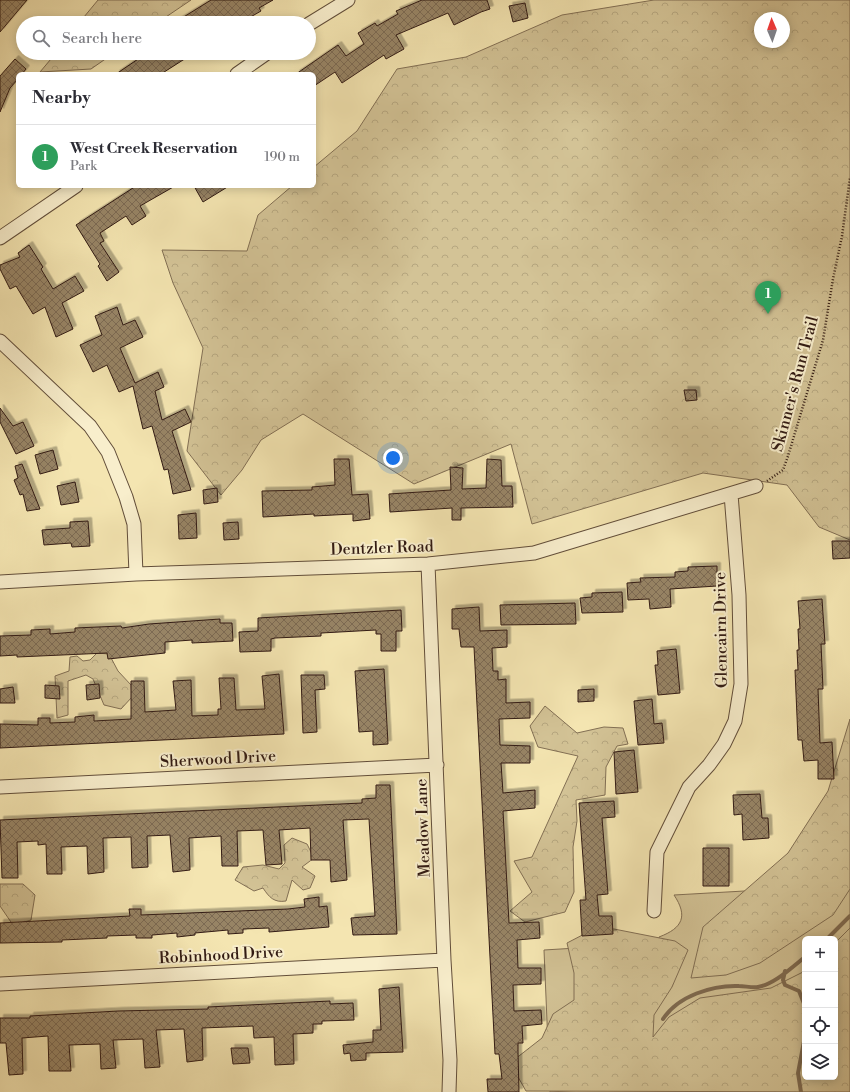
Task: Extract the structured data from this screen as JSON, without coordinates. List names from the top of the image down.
{
  "streets": {
    "street": [
      "Dentzler Road",
      "Glencairn Drive",
      "Sherwood Drive",
      "Meadow Lane",
      "Robinhood Drive"
    ],
    "path": ["Skinner's Run Trail"]
  },
  "crossings": [
    ["Skinner's Run Trail", "Dentzler Road"],
    ["Dentzler Road", "Glencairn Drive"],
    ["Dentzler Road", "Meadow Lane"],
    ["Sherwood Drive", "Meadow Lane"],
    ["Meadow Lane", "Robinhood Drive"]
  ],
  "north": "top",
  "page": {
    "search": "Search here",
    "heading": "Nearby",
    "list": [
      {
        "mark": "1",
        "name": "West Creek Reservation",
        "note": "Park",
        "value": "190 m"
      }
    ],
    "pins": "1",
    "map_buttons": ["+", "−"]
  }
}
